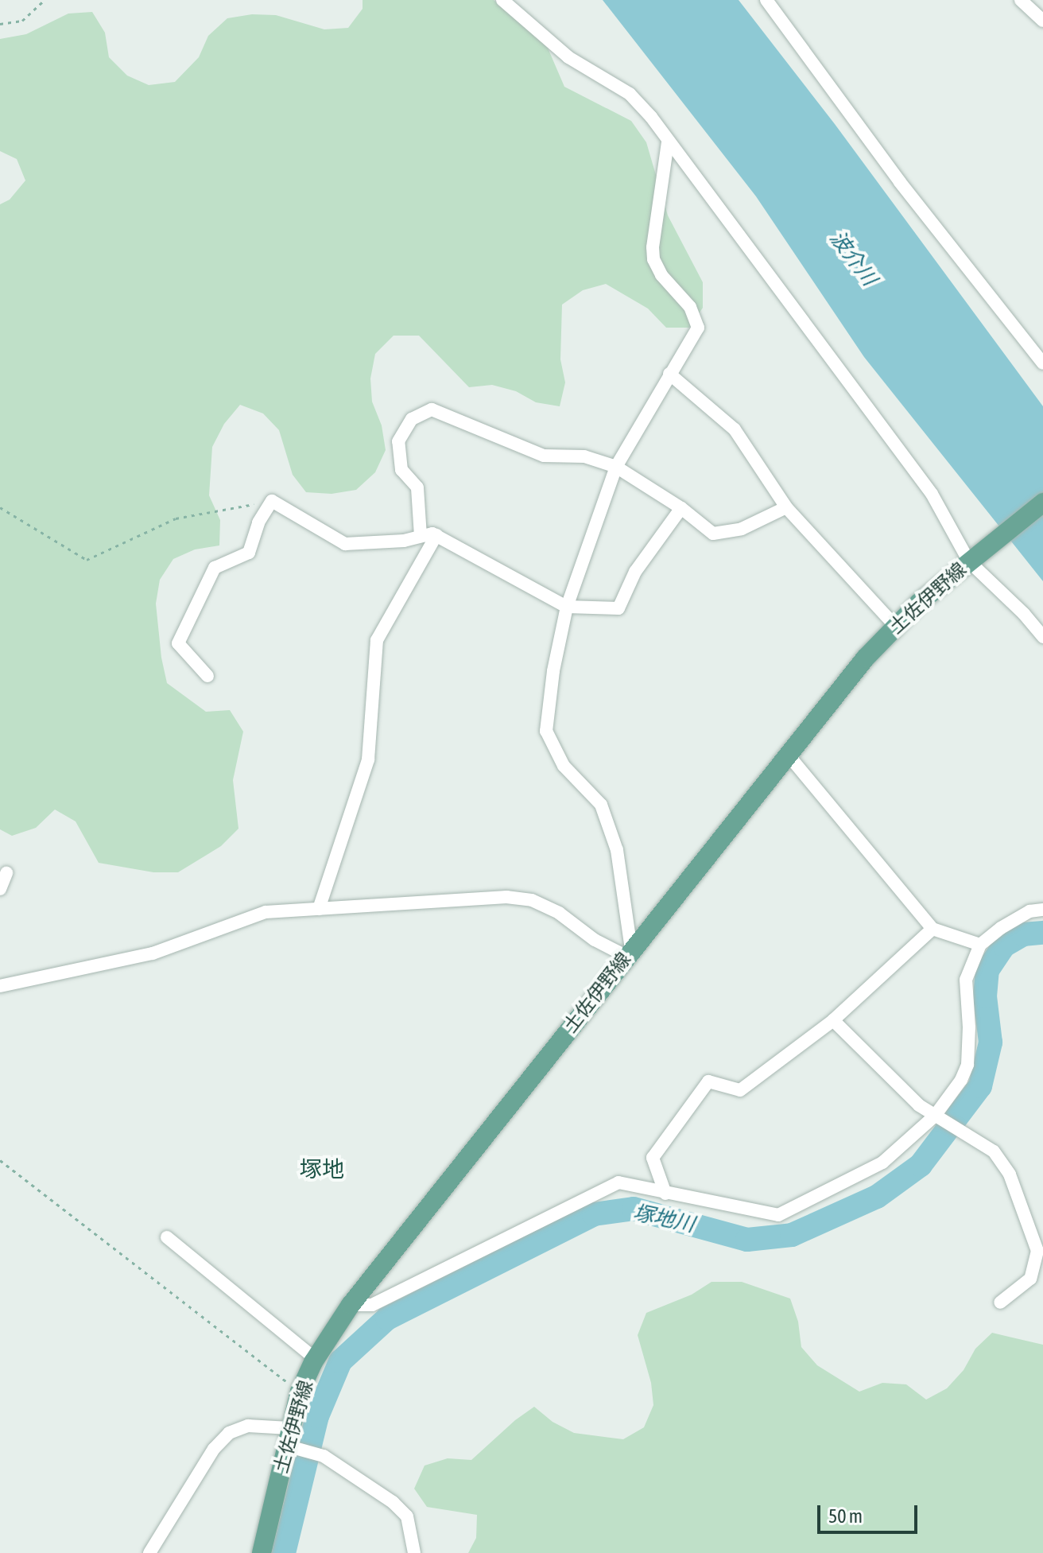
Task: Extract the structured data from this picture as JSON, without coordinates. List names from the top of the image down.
{
  "streets": {
    "main road": ["土佐伊野線"]
  },
  "districts": ["塚地"],
  "water": ["波介川", "塚地川"],
  "scale_bar": "50 m"
}
